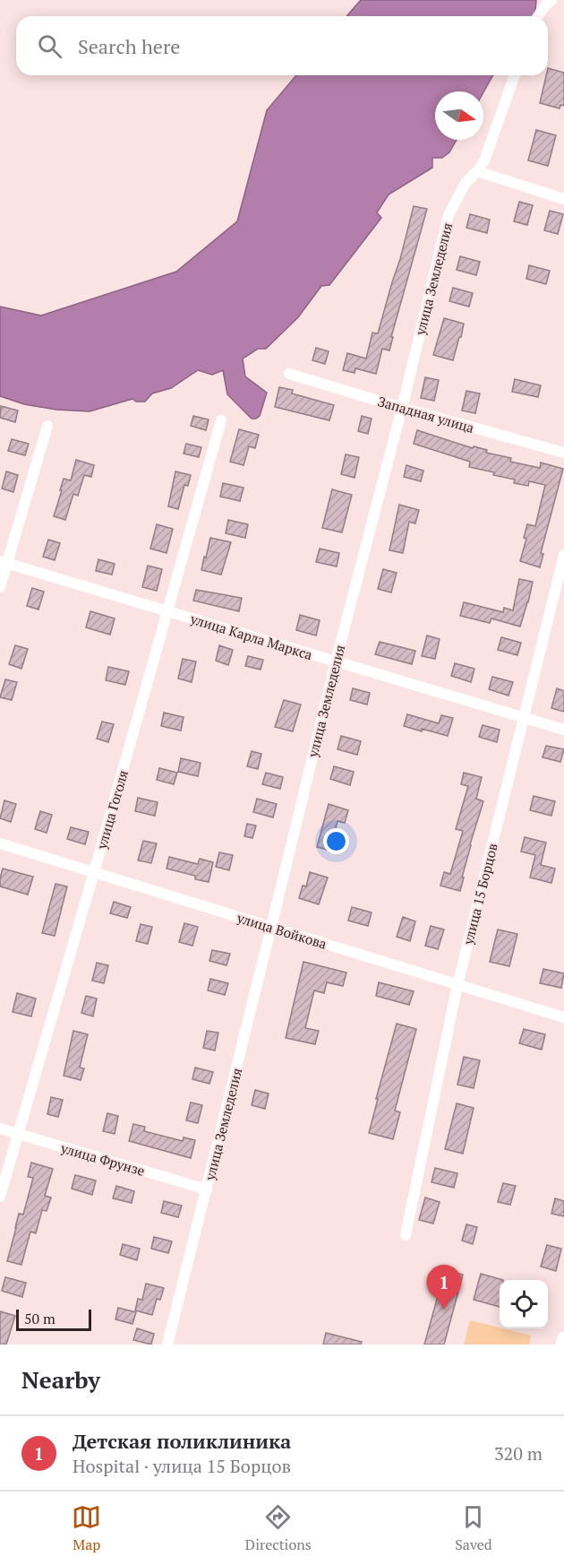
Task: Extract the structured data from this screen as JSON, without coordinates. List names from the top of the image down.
{
  "streets": {
    "street": [
      "улица Земледелия",
      "Западная улица",
      "улица Карла Маркса",
      "улица Гоголя",
      "улица 15 Борцов",
      "улица Войкова",
      "улица Фрунзе"
    ]
  },
  "crossings": [
    ["улица Земледелия", "Западная улица"],
    ["улица Земледелия", "улица Карла Маркса"],
    ["улица Земледелия", "улица Войкова"],
    ["улица Земледелия", "улица Фрунзе"],
    ["улица Карла Маркса", "улица Гоголя"],
    ["улица Карла Маркса", "улица 15 Борцов"],
    ["улица Гоголя", "улица Войкова"],
    ["улица Гоголя", "улица Фрунзе"],
    ["улица 15 Борцов", "улица Войкова"]
  ],
  "scale_bar": "50 m",
  "north": "right",
  "page": {
    "search": "Search here",
    "pins": "1",
    "scale": "50 m",
    "heading": "Nearby",
    "list": [
      {
        "mark": "1",
        "name": "Детская поликлиника",
        "note": "Hospital · улица 15 Борцов",
        "value": "320 m"
      }
    ],
    "nav": ["Map", "Directions", "Saved"]
  }
}
